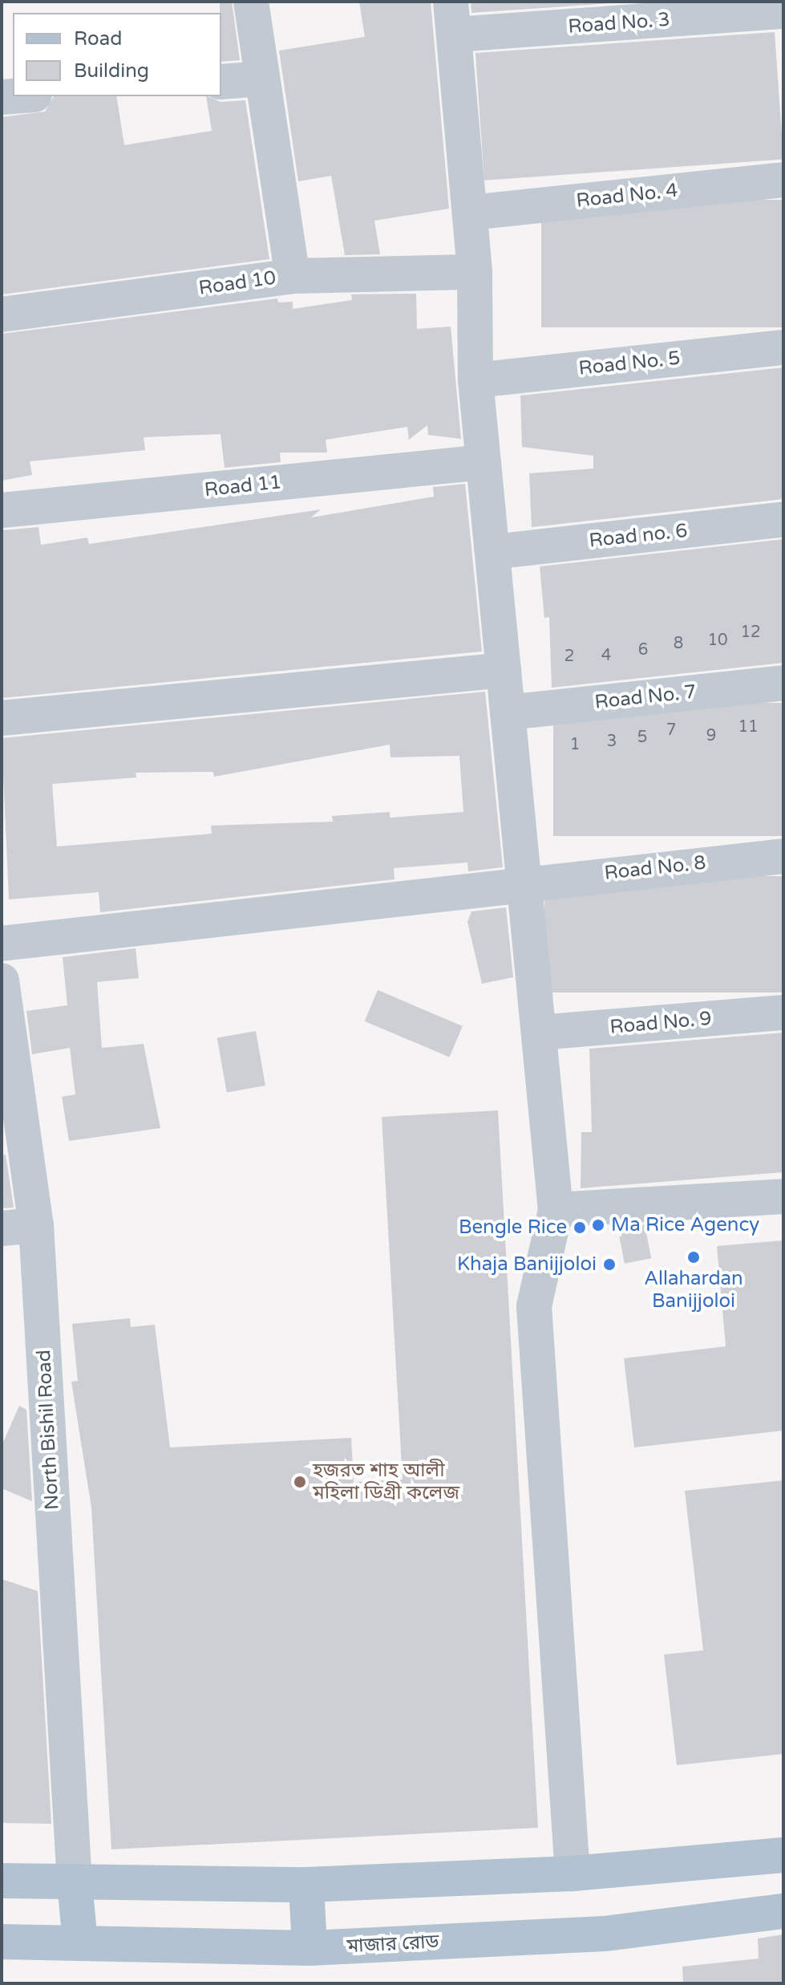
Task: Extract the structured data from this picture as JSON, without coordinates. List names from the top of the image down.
{
  "streets": {
    "main road": ["মাজার রোড"],
    "street": [
      "Road No. 3",
      "Road No. 4",
      "Road 10",
      "Road No. 5",
      "Road 11",
      "Road no. 6",
      "Road No. 7",
      "Road No. 8",
      "Road No. 9",
      "North Bishil Road"
    ]
  },
  "places": [
    "Ma Rice Agency",
    "Bengle Rice",
    "Allahardan Banijjoloi",
    "Khaja Banijjoloi",
    "হজরত শাহ আলী মহিলা ডিগ্রী কলেজ"
  ],
  "house_numbers": [
    "12",
    "10",
    "8",
    "6",
    "4",
    "2",
    "11",
    "7",
    "9",
    "5",
    "3",
    "1"
  ],
  "legend": ["Road", "Building"]
}
